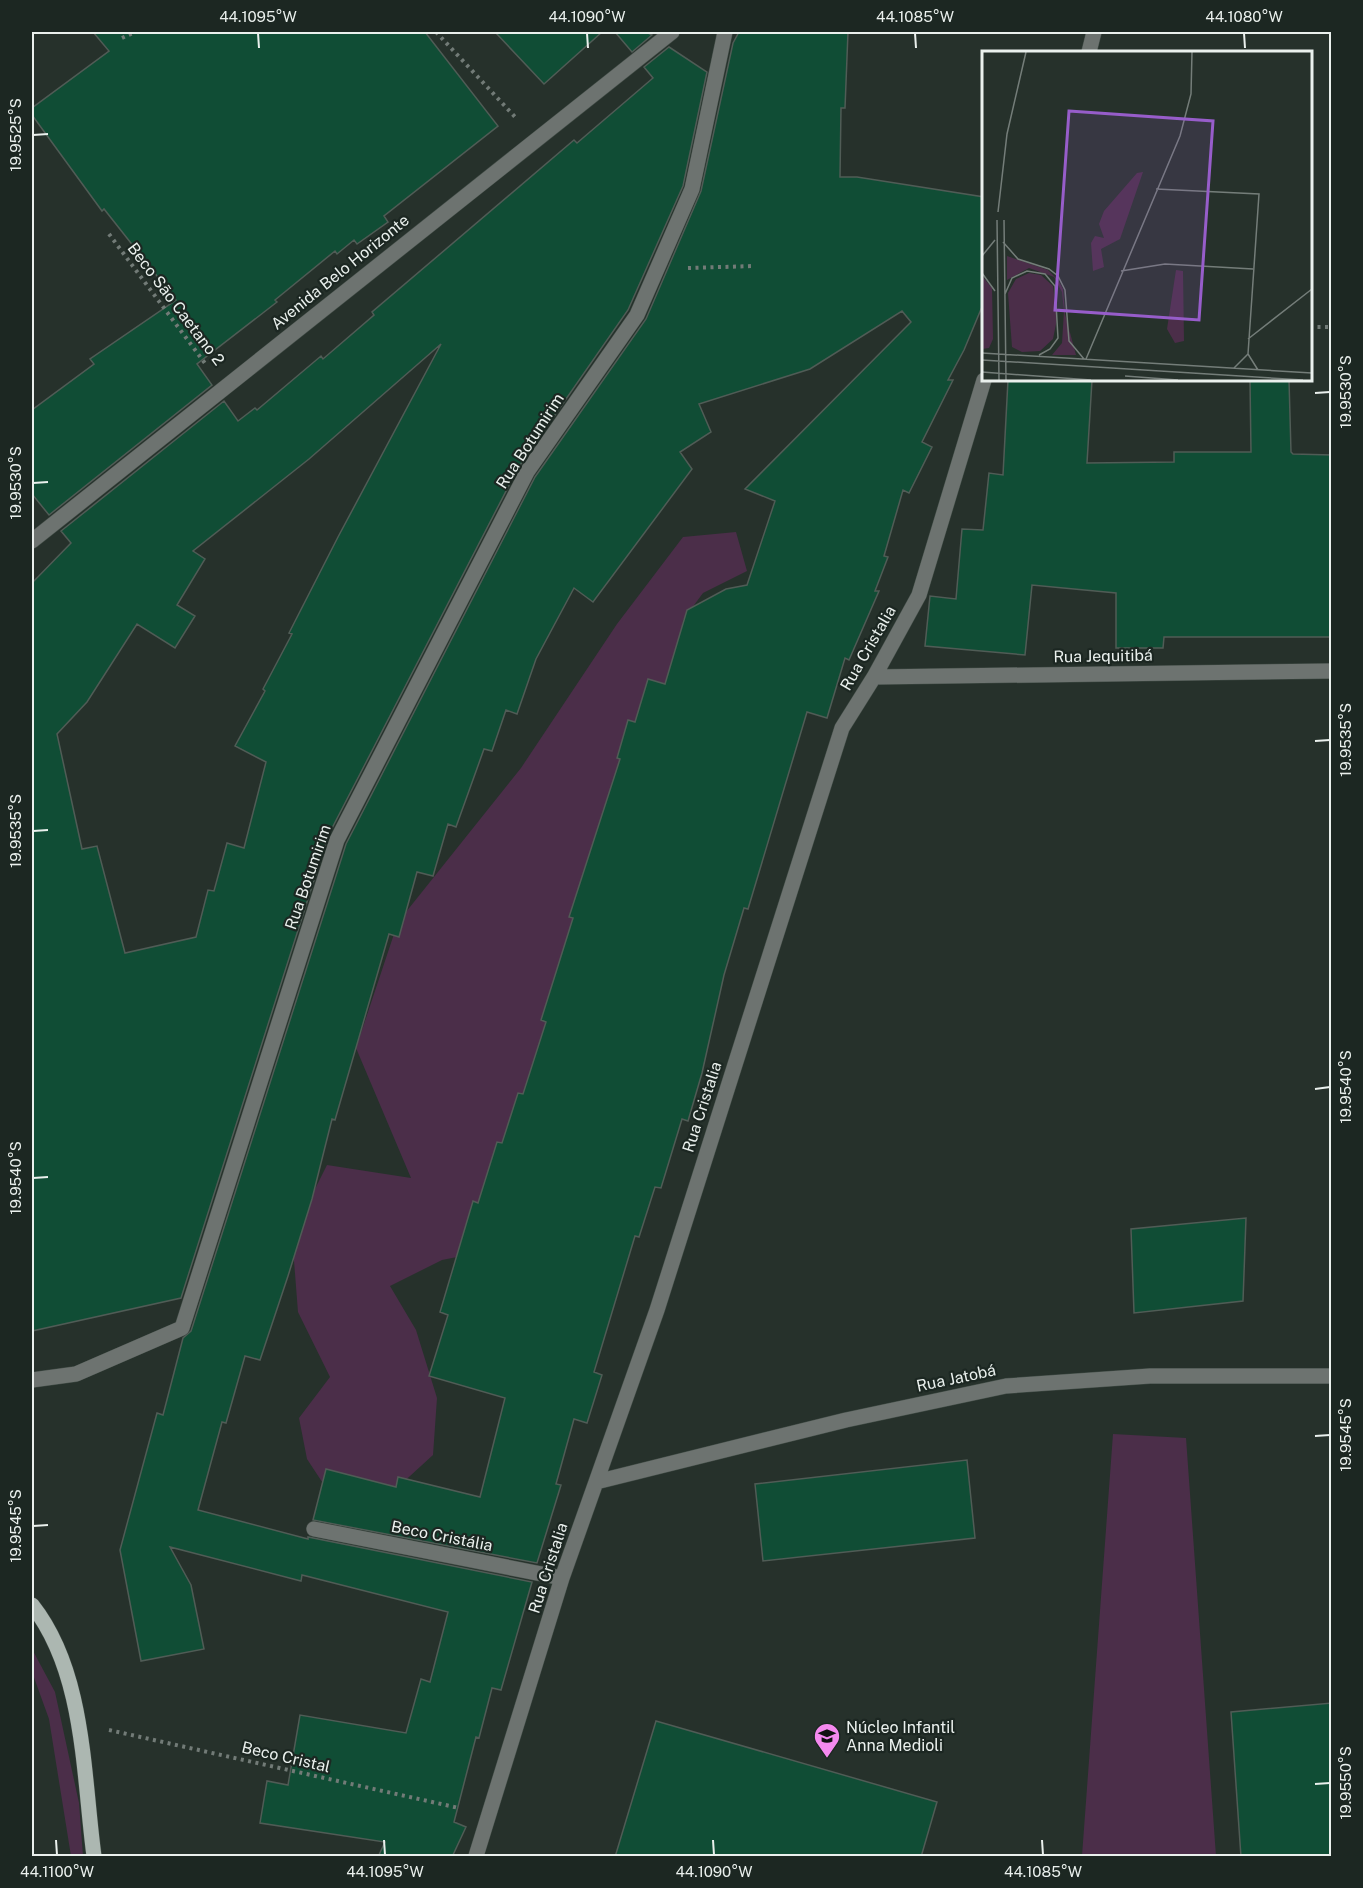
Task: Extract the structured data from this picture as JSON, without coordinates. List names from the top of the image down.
{
  "streets": {
    "street": [
      "Avenida Belo Horizonte",
      "Rua Botumirim",
      "Rua Cristalia",
      "Rua Jequitibá",
      "Rua Jatobá",
      "Beco Cristália"
    ],
    "path": ["Beco São Caetano 2", "Beco Cristal"]
  },
  "crossings": [
    ["Avenida Belo Horizonte", "Beco São Caetano 2"],
    ["Rua Cristalia", "Rua Jequitibá"],
    ["Rua Cristalia", "Rua Jatobá"],
    ["Rua Cristalia", "Beco Cristália"],
    ["Rua Cristalia", "Beco Cristal"]
  ],
  "places": {
    "school or university": ["Núcleo Infantil Anna Medioli"]
  },
  "coordinates": [
    "44.1095°W",
    "44.1090°W",
    "44.1085°W",
    "44.1080°W",
    "19.9525°S",
    "19.9530°S",
    "19.9535°S",
    "19.9540°S",
    "19.9545°S",
    "19.9550°S",
    "44.1100°W"
  ]
}
